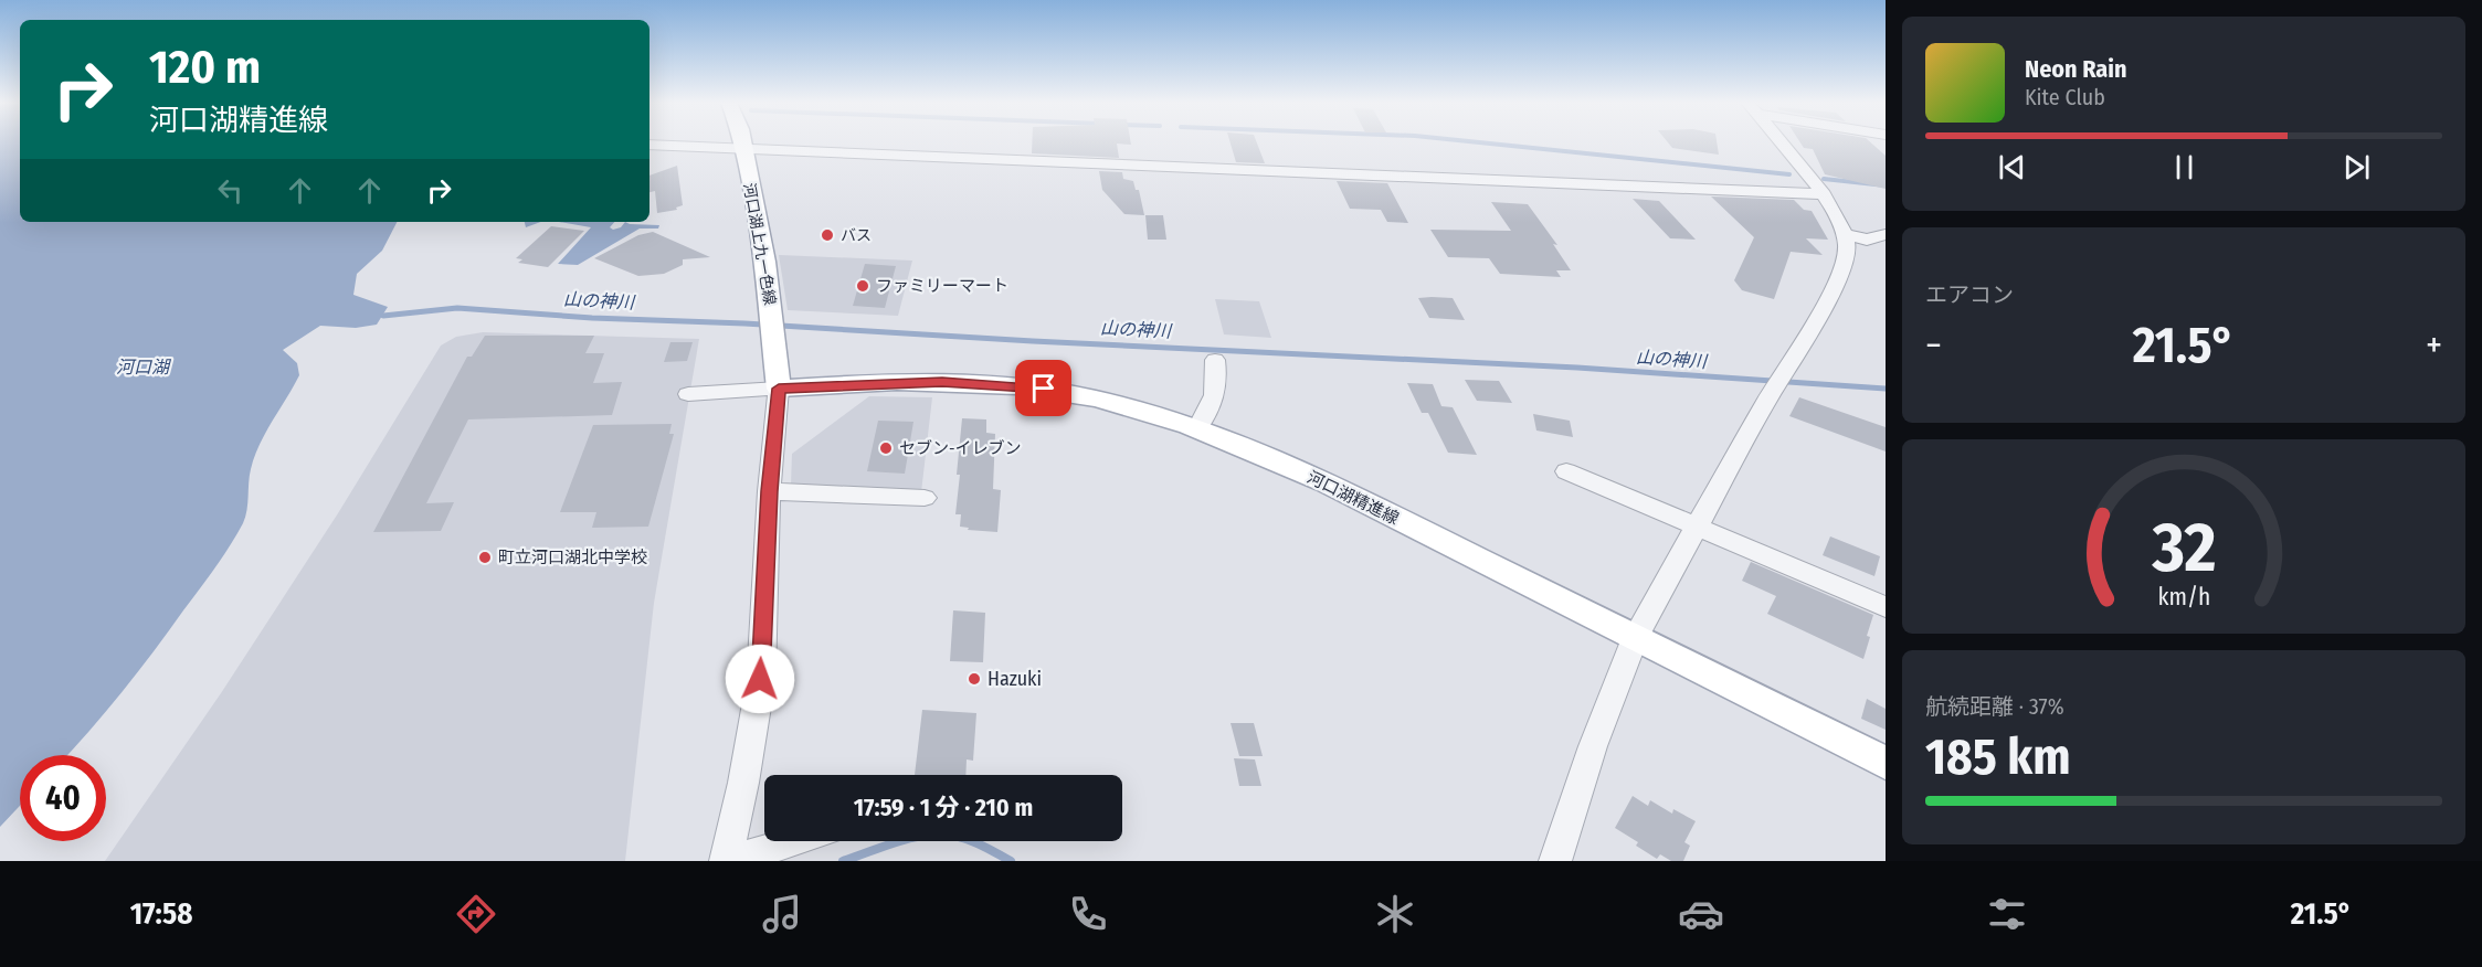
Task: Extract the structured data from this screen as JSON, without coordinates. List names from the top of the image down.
{
  "streets": {
    "main road": ["河口湖上九一色線", "河口湖精進線"]
  },
  "crossings": [
    ["河口湖上九一色線", "河口湖精進線"]
  ],
  "water": ["山の神川", "河口湖"],
  "places": [
    "バス",
    "ファミリーマート",
    "セブン-イレブン",
    "町立河口湖北中学校",
    "Hazuki"
  ],
  "page": {
    "turn": ["120 m", "河口湖精進線"],
    "song": ["Neon Rain", "Kite Club"],
    "tile": [
      "エアコン",
      ["航続距離 · 37%", "185 km"]
    ],
    "heat": ["−", "21.5°", "+"],
    "limit": "40",
    "trip": "17:59 · 1 分 · 210 m",
    "tabs": ["17:58", "21.5°"],
    "gauge": ["32", "km/h"]
  }
}
